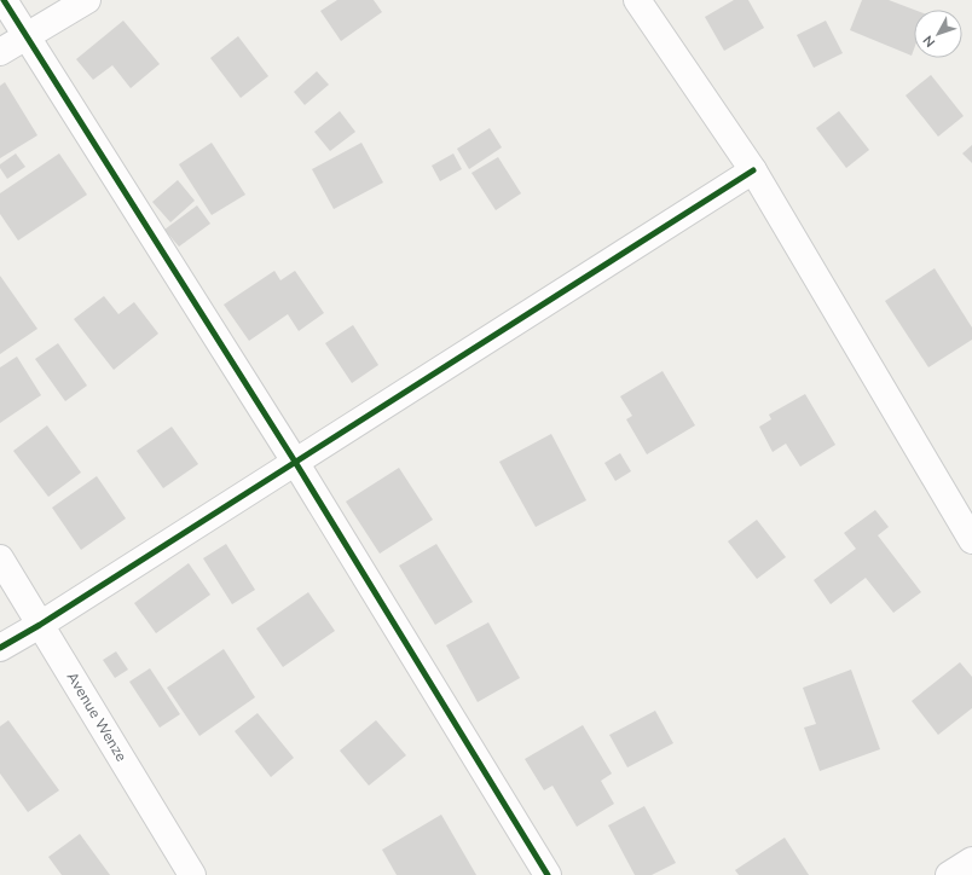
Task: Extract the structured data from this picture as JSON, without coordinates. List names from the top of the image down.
{
  "streets": {
    "street": ["Avenue Wenze"]
  },
  "north": "bottom left"
}
